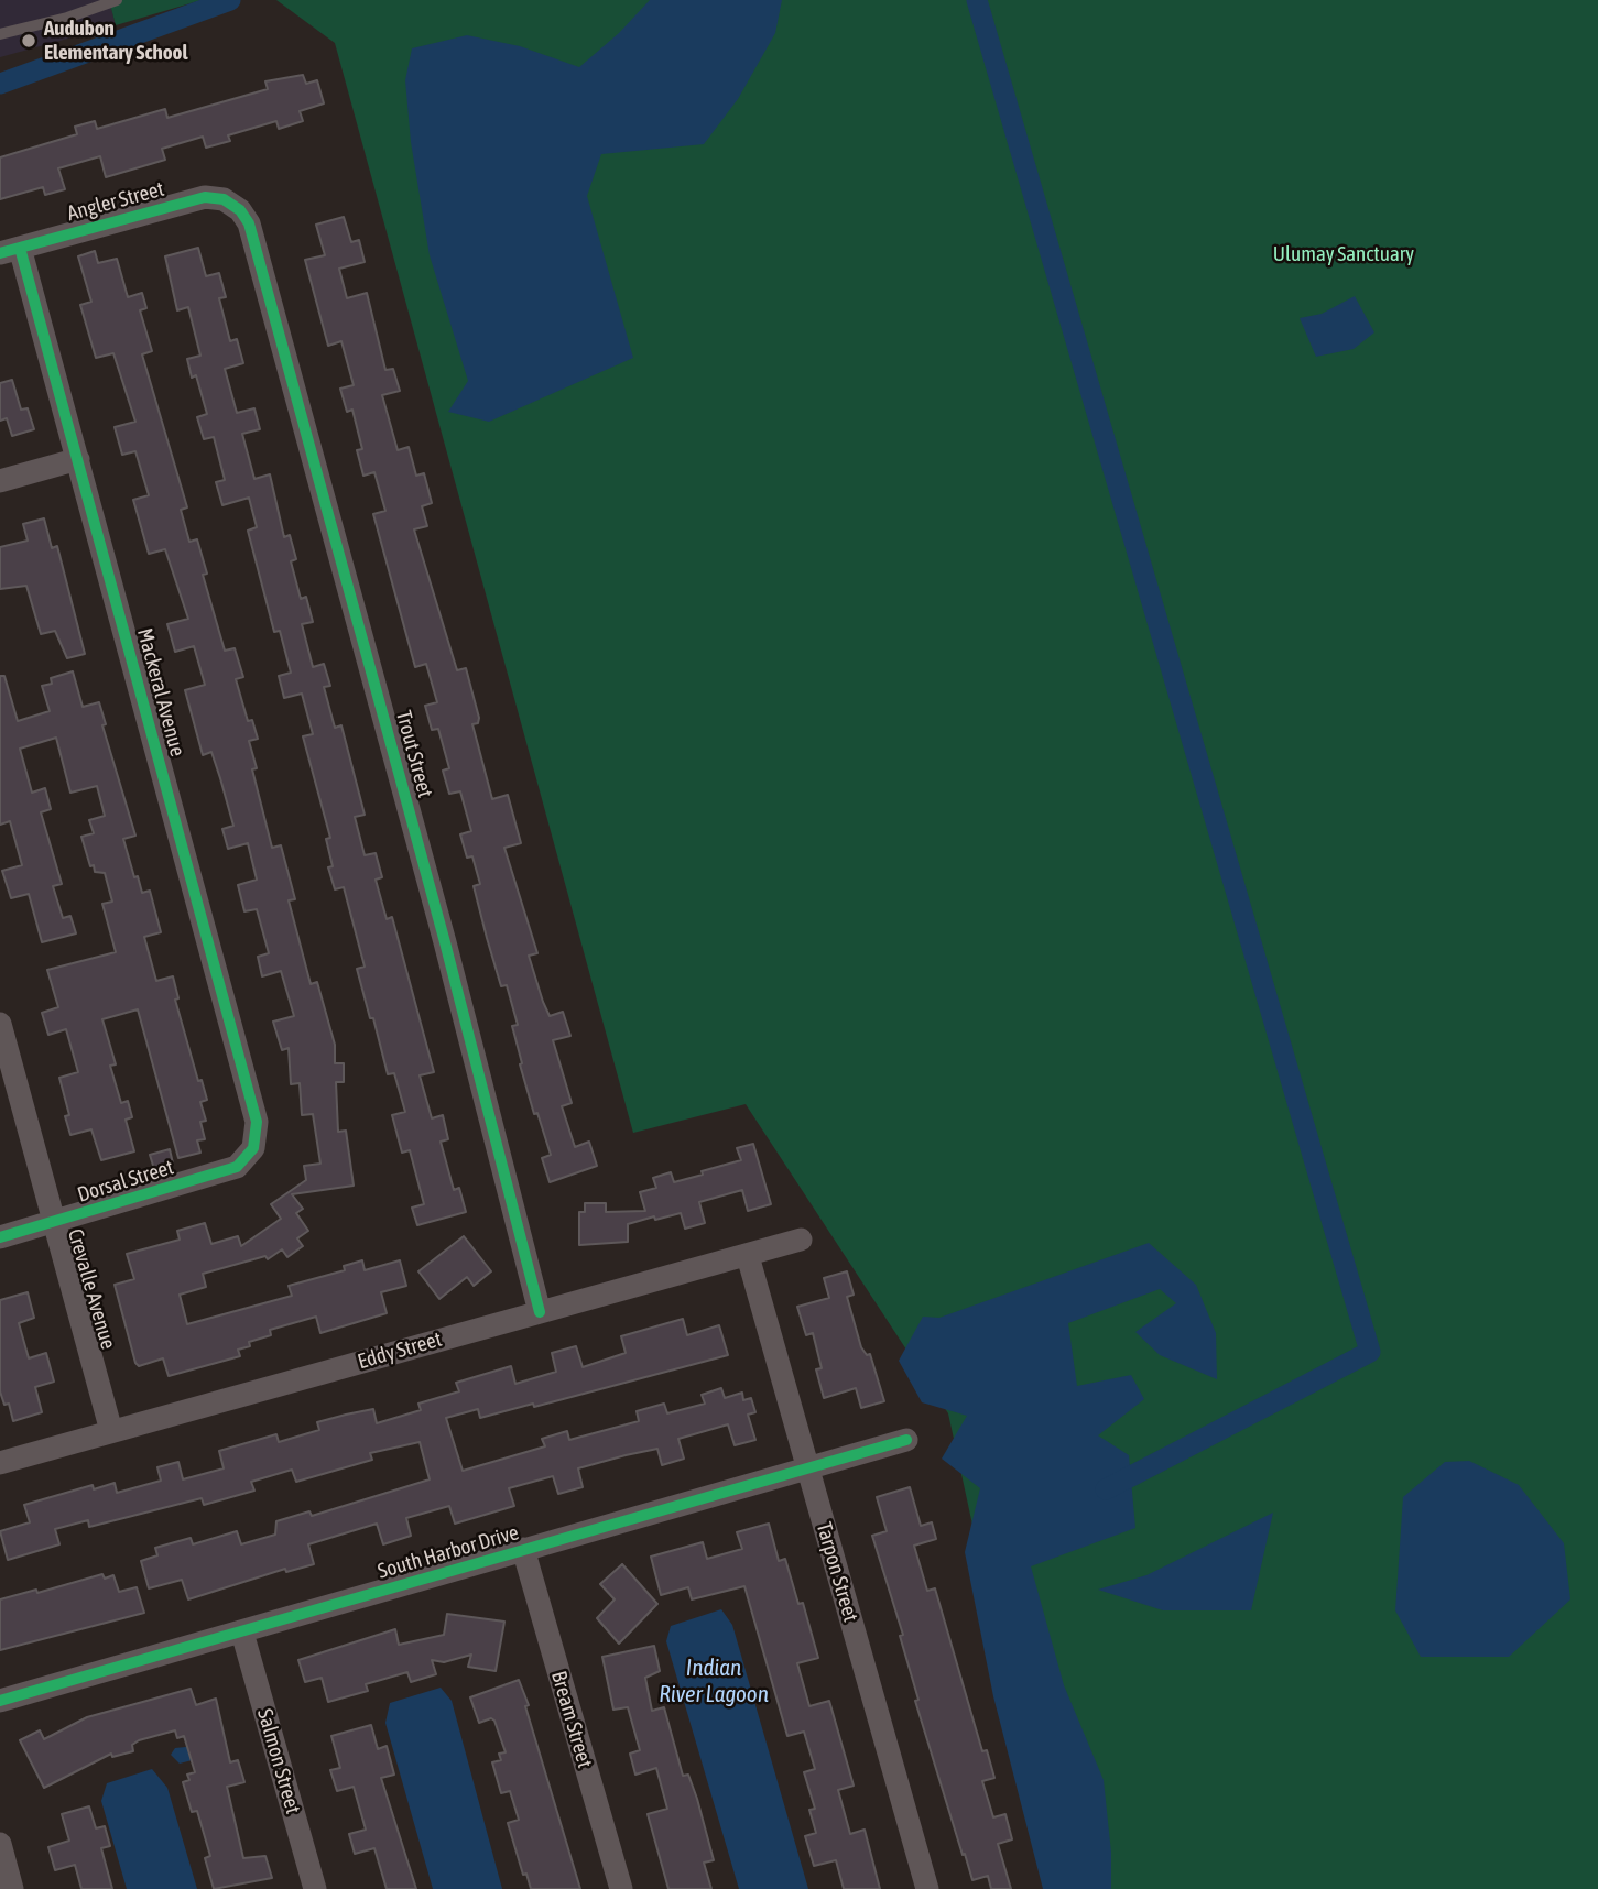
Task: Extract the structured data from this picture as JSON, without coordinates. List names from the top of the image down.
{
  "streets": {
    "street": [
      "Angler Street",
      "Mackeral Avenue",
      "Trout Street",
      "Dorsal Street",
      "Crevalle Avenue",
      "Eddy Street",
      "South Harbor Drive",
      "Tarpon Street",
      "Bream Street",
      "Salmon Street"
    ]
  },
  "crossings": [
    ["Angler Street", "Mackeral Avenue"],
    ["Angler Street", "Trout Street"],
    ["Mackeral Avenue", "Dorsal Street"],
    ["Trout Street", "Eddy Street"],
    ["Dorsal Street", "Crevalle Avenue"],
    ["Crevalle Avenue", "Eddy Street"],
    ["Eddy Street", "Tarpon Street"],
    ["South Harbor Drive", "Tarpon Street"],
    ["South Harbor Drive", "Bream Street"],
    ["South Harbor Drive", "Salmon Street"]
  ],
  "water": ["Indian River Lagoon"],
  "parks": ["Ulumay Sanctuary"],
  "places": ["Audubon Elementary School"]
}
